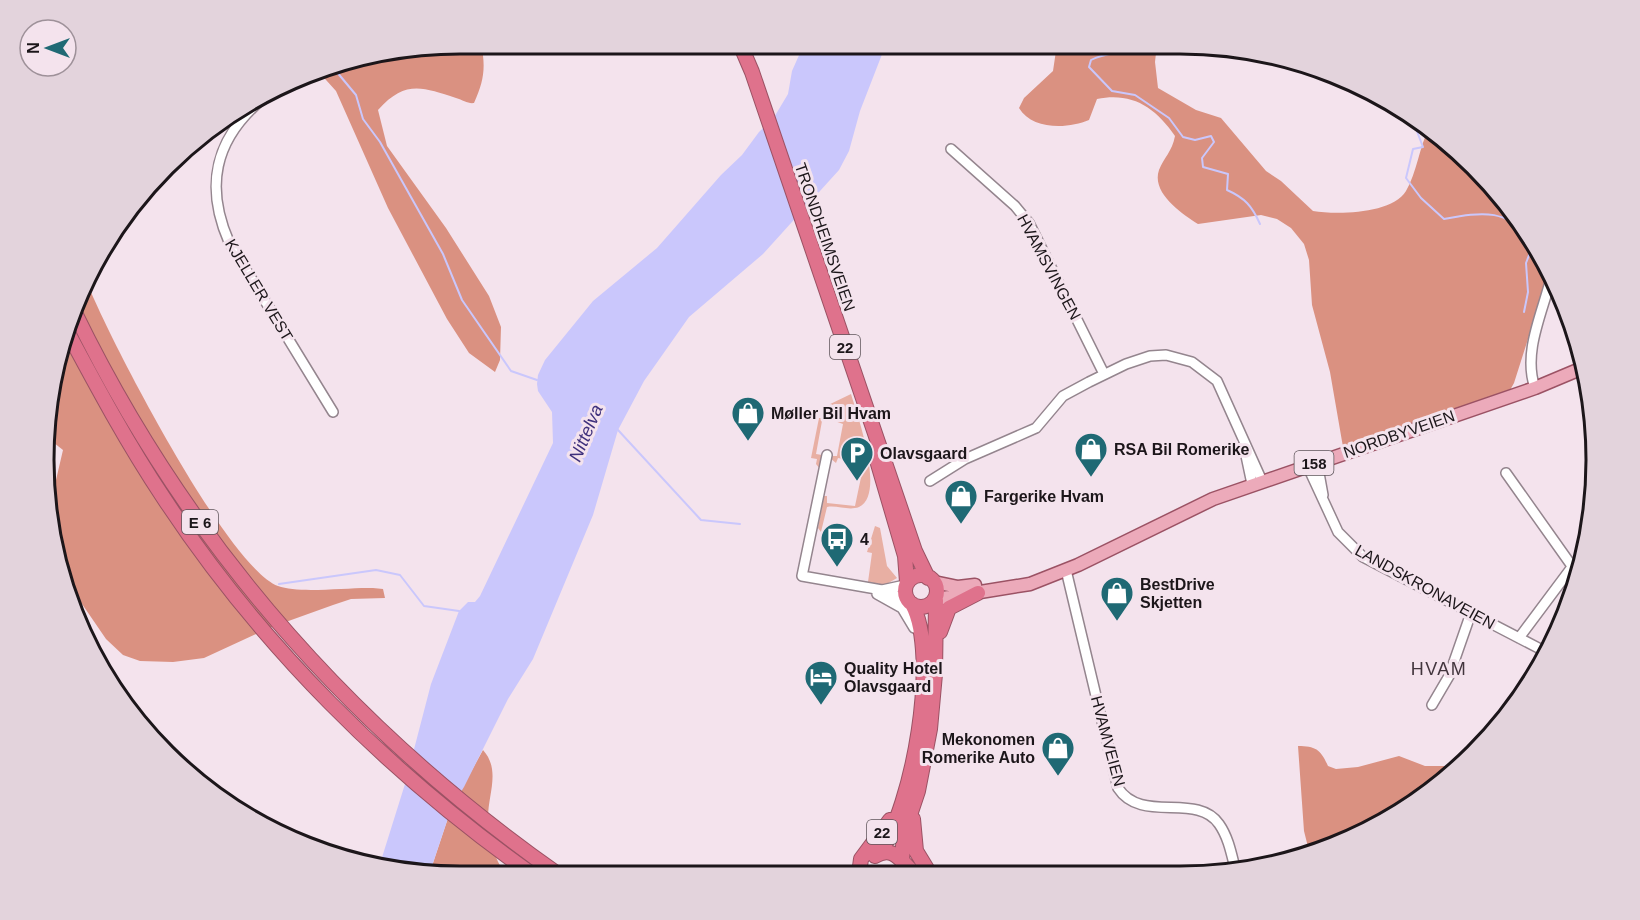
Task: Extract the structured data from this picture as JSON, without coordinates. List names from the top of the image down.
{
  "streets": {
    "highway": ["TRONDHEIMSVEIEN", "22", "E 6"],
    "main road": ["NORDBYVEIEN", "158"],
    "street": [
      "HVAMSVINGEN",
      "KJELLER VEST",
      "LANDSKRONAVEIEN",
      "HVAMVEIEN"
    ]
  },
  "crossings": [
    ["TRONDHEIMSVEIEN", "22"],
    ["TRONDHEIMSVEIEN", "NORDBYVEIEN"],
    ["22", "NORDBYVEIEN"],
    ["NORDBYVEIEN", "LANDSKRONAVEIEN"],
    ["NORDBYVEIEN", "HVAMVEIEN"]
  ],
  "districts": ["HVAM"],
  "water": ["Nittelva"],
  "places": {
    "shop": [
      "Møller Bil Hvam",
      "RSA Bil Romerike",
      "Fargerike Hvam",
      "BestDrive Skjetten",
      "Mekonomen Romerike Auto"
    ],
    "parking": ["Olavsgaard"],
    "bus stop": ["4"],
    "hotel": ["Quality Hotel Olavsgaard"]
  },
  "north": "left"
}
